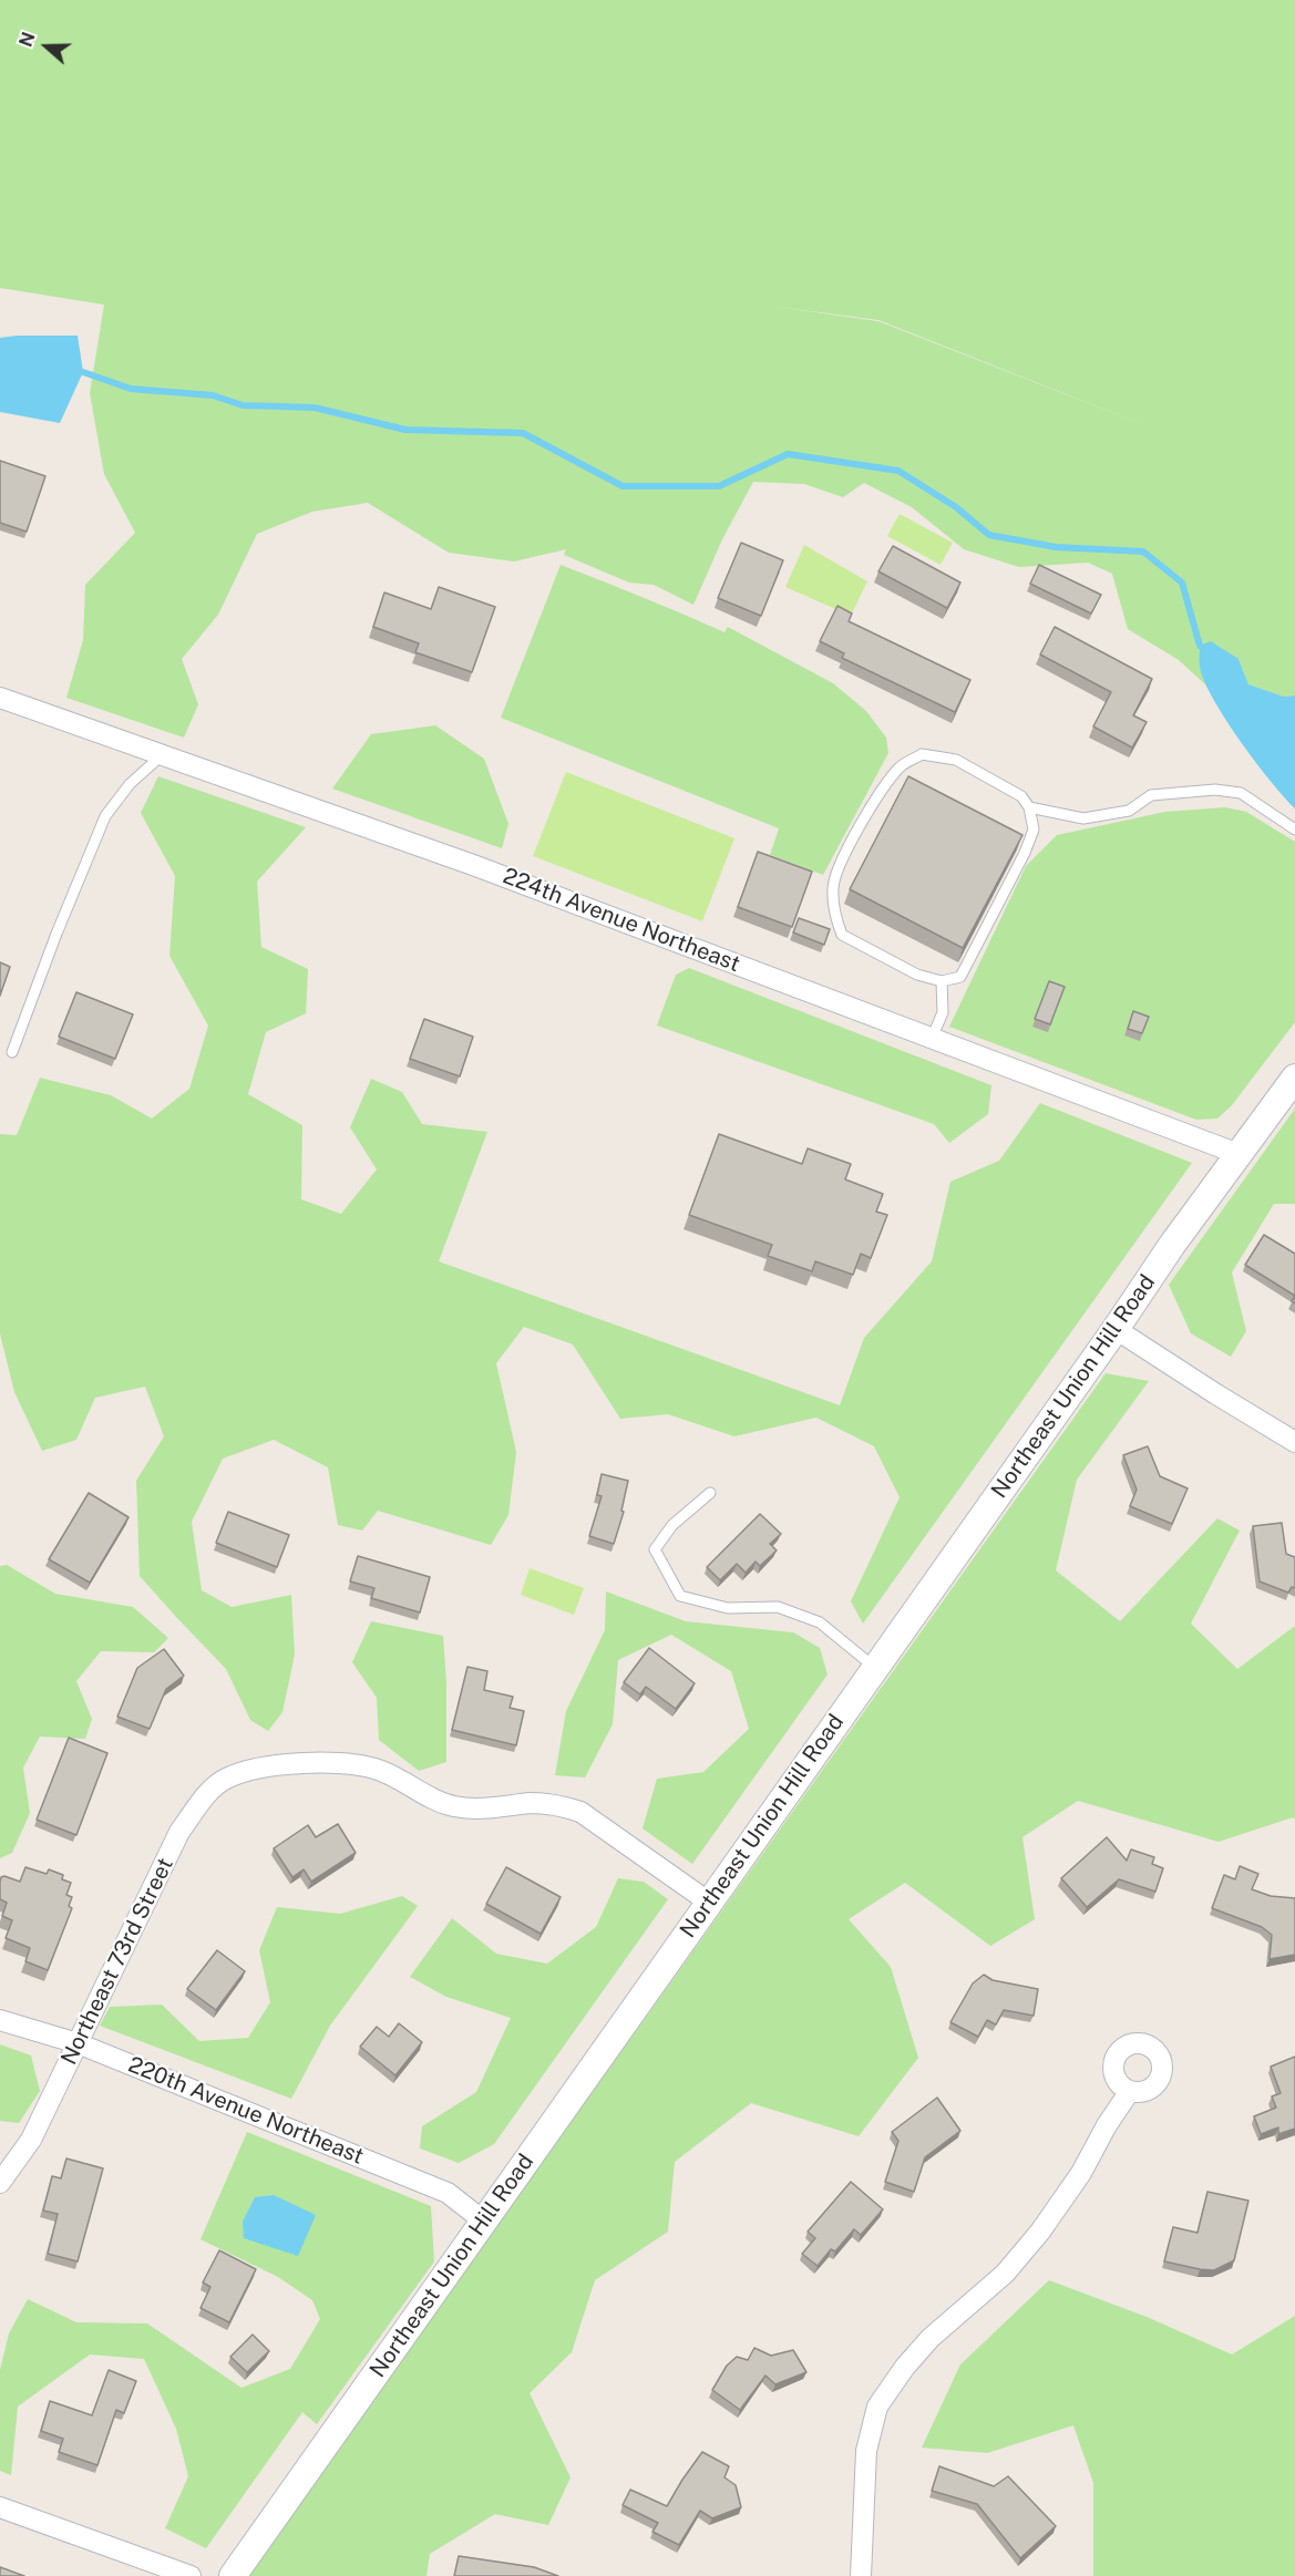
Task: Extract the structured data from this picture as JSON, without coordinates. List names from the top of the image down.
{
  "streets": {
    "street": [
      "224th Avenue Northeast",
      "Northeast Union Hill Road",
      "Northeast 73rd Street",
      "220th Avenue Northeast"
    ]
  },
  "crossings": [
    ["224th Avenue Northeast", "Northeast Union Hill Road"],
    ["Northeast Union Hill Road", "Northeast 73rd Street"],
    ["Northeast Union Hill Road", "220th Avenue Northeast"],
    ["Northeast 73rd Street", "220th Avenue Northeast"]
  ],
  "north": "left"
}
